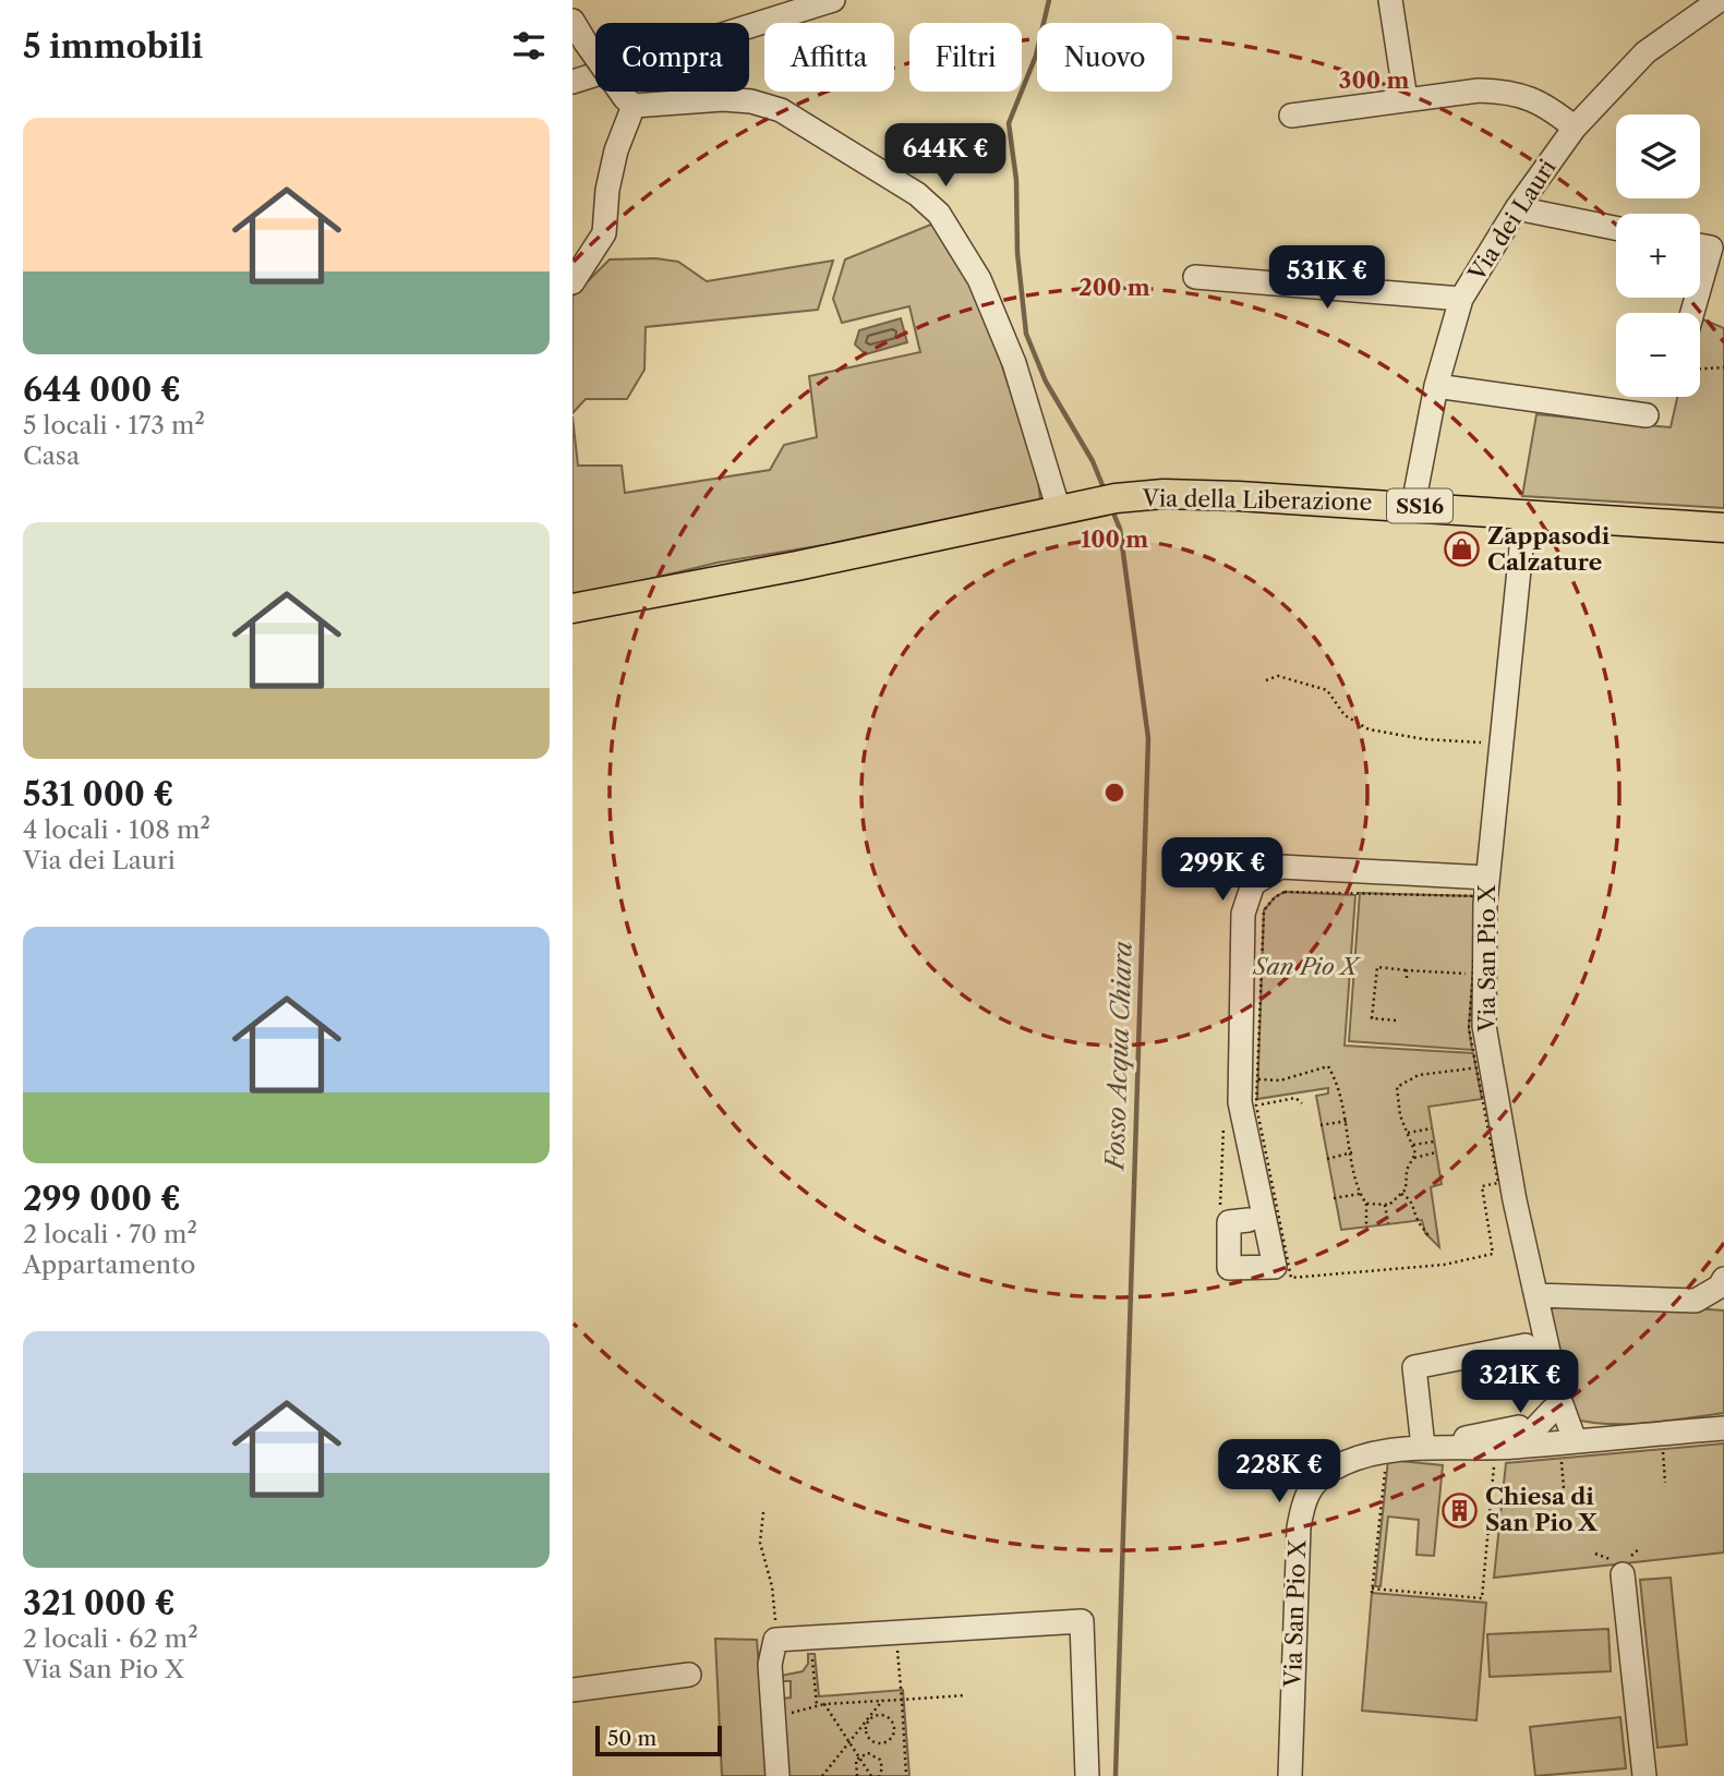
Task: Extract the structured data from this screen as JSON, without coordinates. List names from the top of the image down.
{
  "streets": {
    "main road": ["Via della Liberazione", "SS16"],
    "street": ["Via dei Lauri", "Via San Pio X"]
  },
  "crossings": [
    ["Via dei Lauri", "Via della Liberazione"],
    ["Via della Liberazione", "Via San Pio X"]
  ],
  "water": ["Fosso Acqua Chiara"],
  "parks": ["San Pio X"],
  "places": {
    "shop": ["Zappasodi Calzature"],
    "building": ["Chiesa di San Pio X"]
  },
  "scale_bar": "50 m",
  "page": {
    "heading": "5 immobili",
    "chip": [
      "Compra",
      "Affitta",
      "Filtri",
      "Nuovo"
    ],
    "list": [
      {
        "name": "644 000 €",
        "note": "5 locali · 173 m² · Casa"
      },
      {
        "name": "531 000 €",
        "note": "4 locali · 108 m² · Via dei Lauri"
      },
      {
        "name": "299 000 €",
        "note": "2 locali · 70 m² · Appartamento"
      },
      {
        "name": "321 000 €",
        "note": "2 locali · 62 m² · Via San Pio X"
      }
    ],
    "map_buttons": ["+", "−"],
    "price": [
      "644K €",
      "531K €",
      "299K €",
      "321K €",
      "228K €"
    ],
    "scale": "50 m"
  },
  "rings": ["300 m", "200 m", "100 m"]
}
